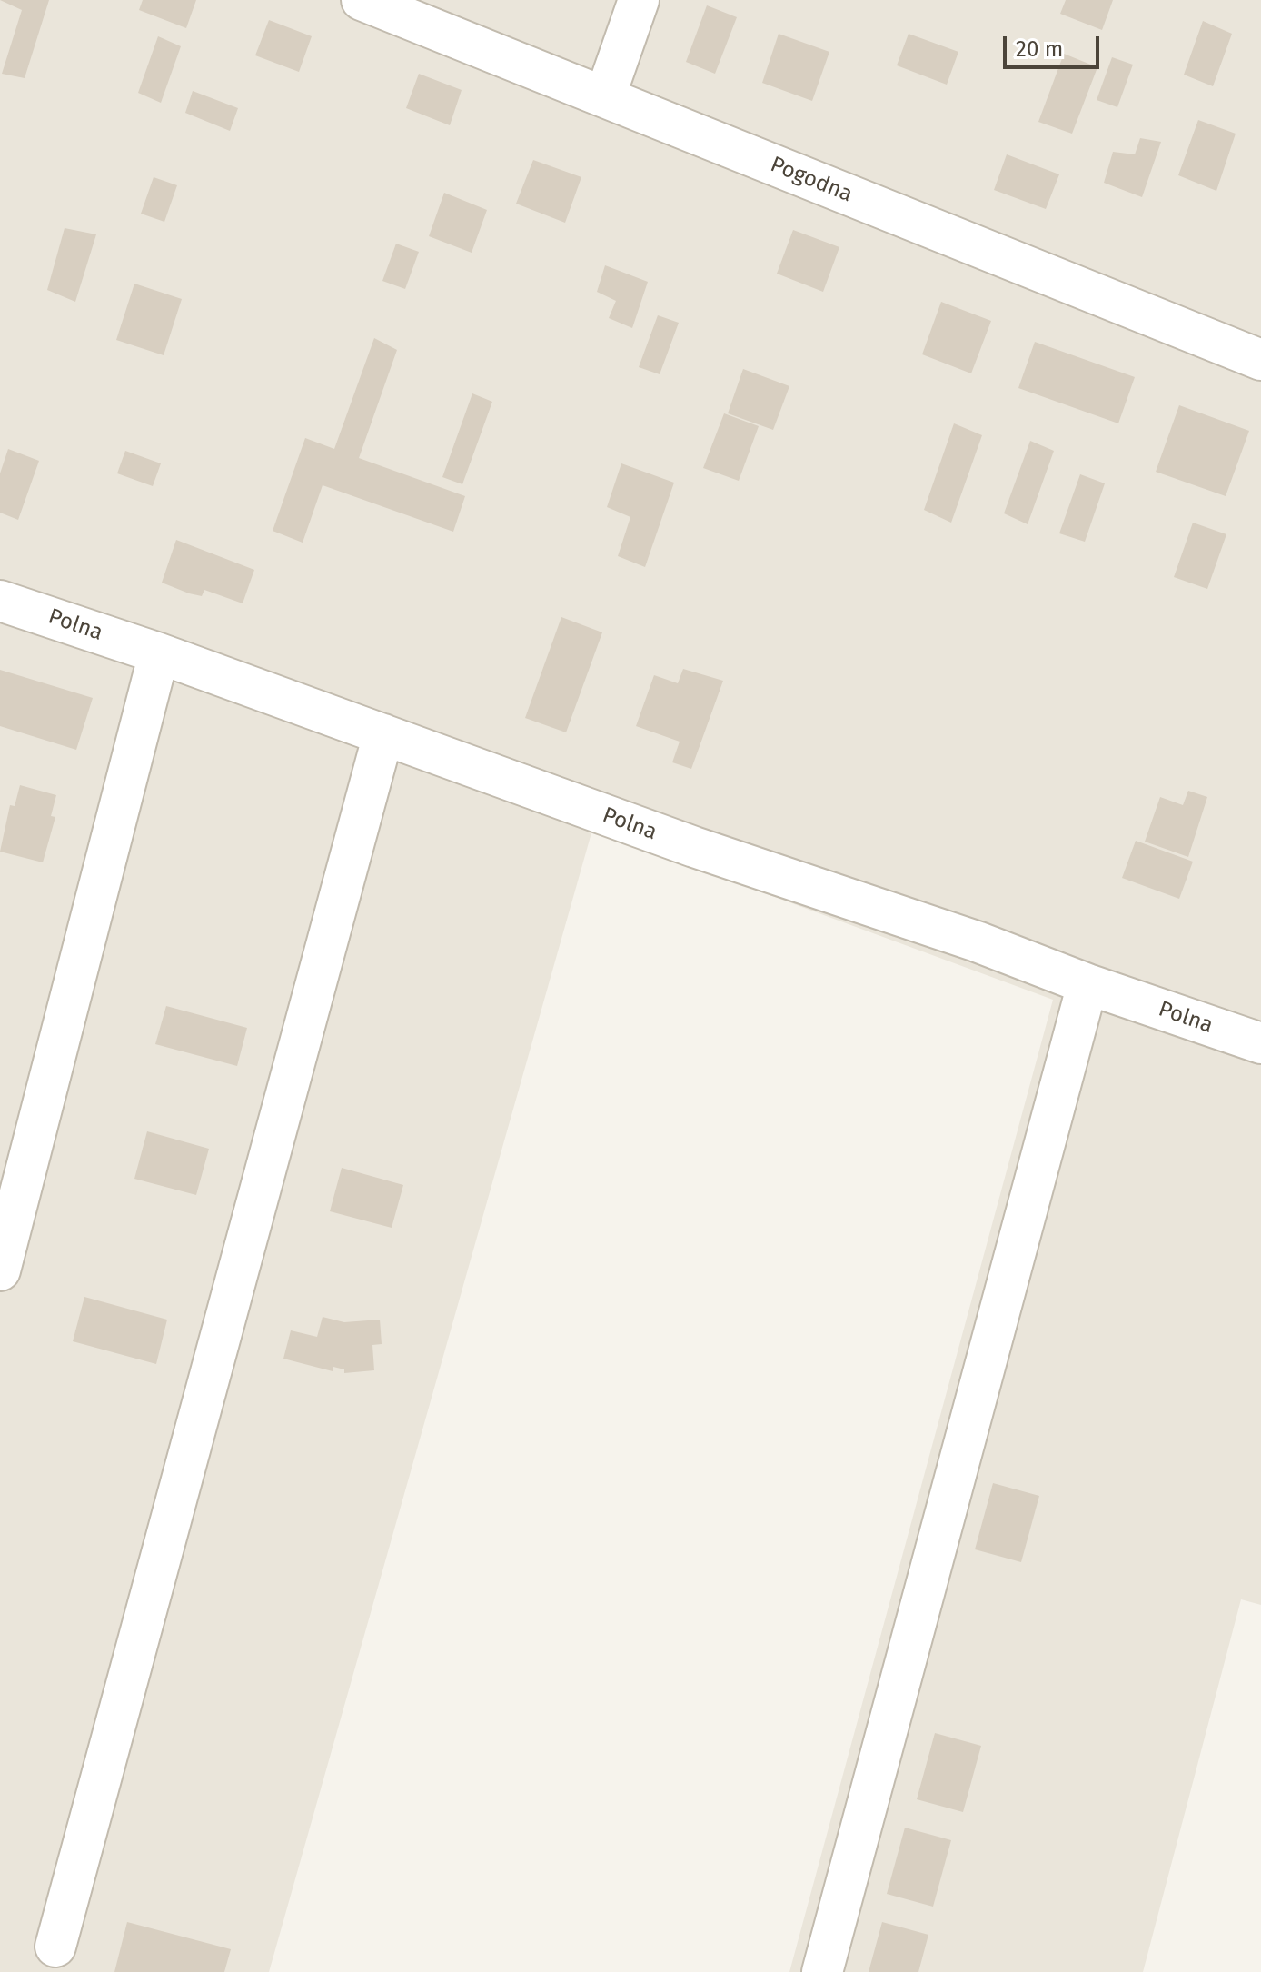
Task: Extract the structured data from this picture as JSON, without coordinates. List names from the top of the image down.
{
  "streets": {
    "street": ["Pogodna", "Polna"]
  },
  "scale_bar": "20 m"
}
